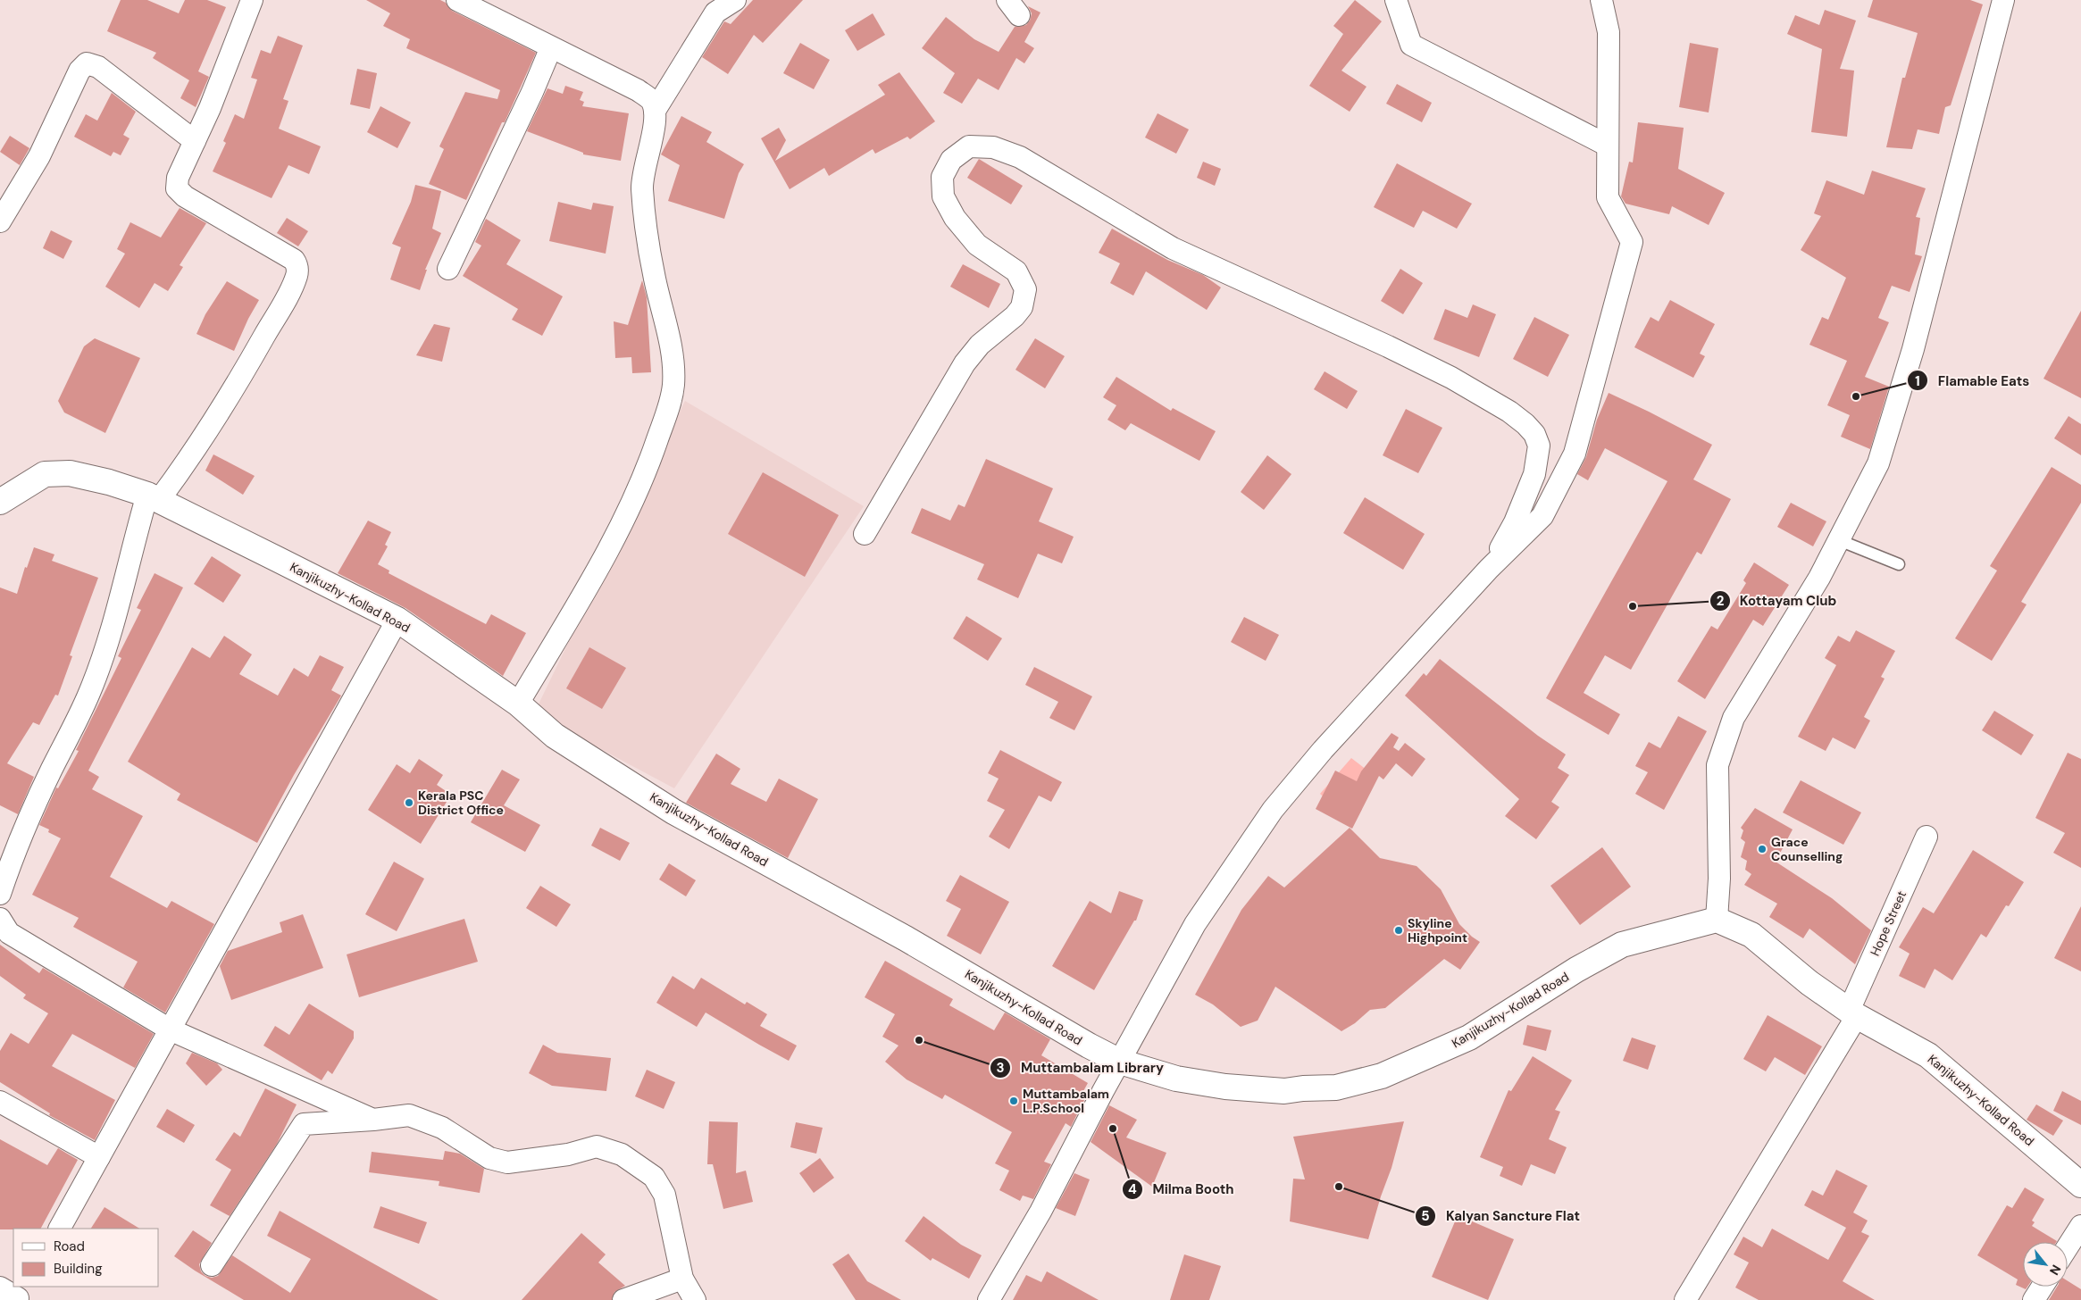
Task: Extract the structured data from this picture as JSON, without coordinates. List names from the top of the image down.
{
  "streets": {
    "main road": ["Kanjikuzhy-Kollad Road"],
    "street": ["Hope Street"]
  },
  "crossings": [
    ["Kanjikuzhy-Kollad Road", "Hope Street"]
  ],
  "places": [
    "Flamable Eats",
    "Kottayam Club",
    "Kerala PSC District Office",
    "Grace Counselling",
    "Skyline Highpoint",
    "Muttambalam Library",
    "Muttambalam L.P.School",
    "Milma Booth",
    "Kalyan Sancture Flat"
  ],
  "legend": ["Road", "Building"],
  "north": "bottom right"
}
